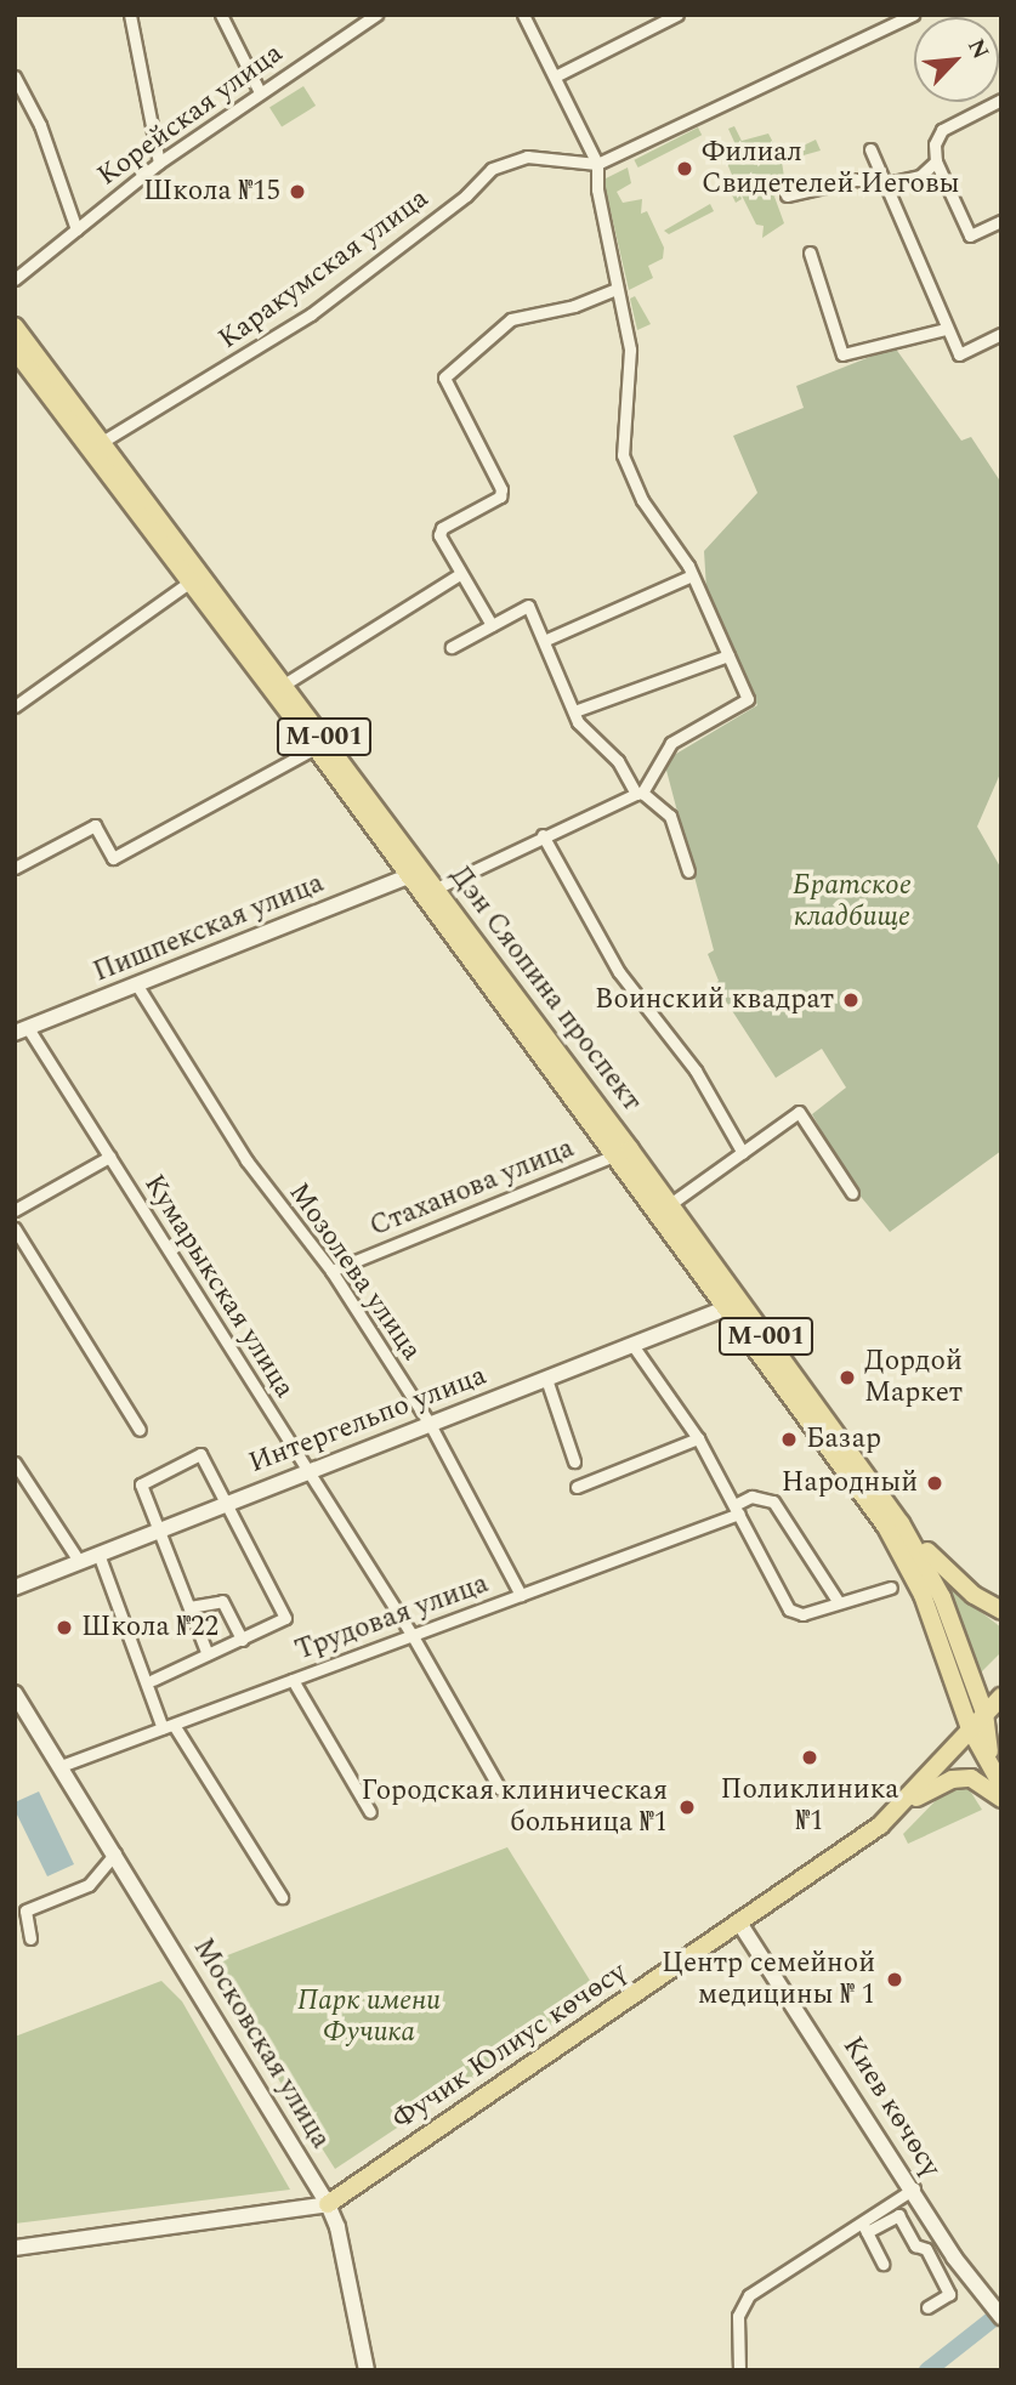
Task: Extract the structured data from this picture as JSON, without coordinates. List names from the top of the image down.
{
  "streets": {
    "main road": [
      "M-001",
      "Пишпекская улица",
      "Дэн Сяопина проспект",
      "Интергельпо улица",
      "Московская улица",
      "Фучик Юлиус көчөсү",
      "Киев көчөсү"
    ],
    "street": [
      "Корейская улица",
      "Каракумская улица",
      "Стаханова улица",
      "Мозолева улица",
      "Кумарыкская улица",
      "Трудовая улица"
    ]
  },
  "crossings": [
    ["Каракумская улица", "Дэн Сяопина проспект"],
    ["Пишпекская улица", "Дэн Сяопина проспект"],
    ["Пишпекская улица", "Мозолева улица"],
    ["Пишпекская улица", "Кумарыкская улица"],
    ["Дэн Сяопина проспект", "Стаханова улица"],
    ["Дэн Сяопина проспект", "Интергельпо улица"],
    ["Дэн Сяопина проспект", "Фучик Юлиус көчөсү"],
    ["Стаханова улица", "Мозолева улица"],
    ["Мозолева улица", "Интергельпо улица"],
    ["Мозолева улица", "Трудовая улица"],
    ["Кумарыкская улица", "Интергельпо улица"],
    ["Кумарыкская улица", "Трудовая улица"],
    ["Трудовая улица", "Московская улица"],
    ["Московская улица", "Фучик Юлиус көчөсү"],
    ["Фучик Юлиус көчөсү", "Киев көчөсү"]
  ],
  "parks": ["Братское кладбище", "Парк имени Фучика"],
  "places": [
    "Филиал Свидетелей Иеговы",
    "Школа №15",
    "Воинский квадрат",
    "Дордой Маркет",
    "Базар",
    "Народный",
    "Школа №22",
    "Поликлиника №1",
    "Городская клиническая больница №1",
    "Центр семейной медицины № 1"
  ],
  "north": "top right"
}
